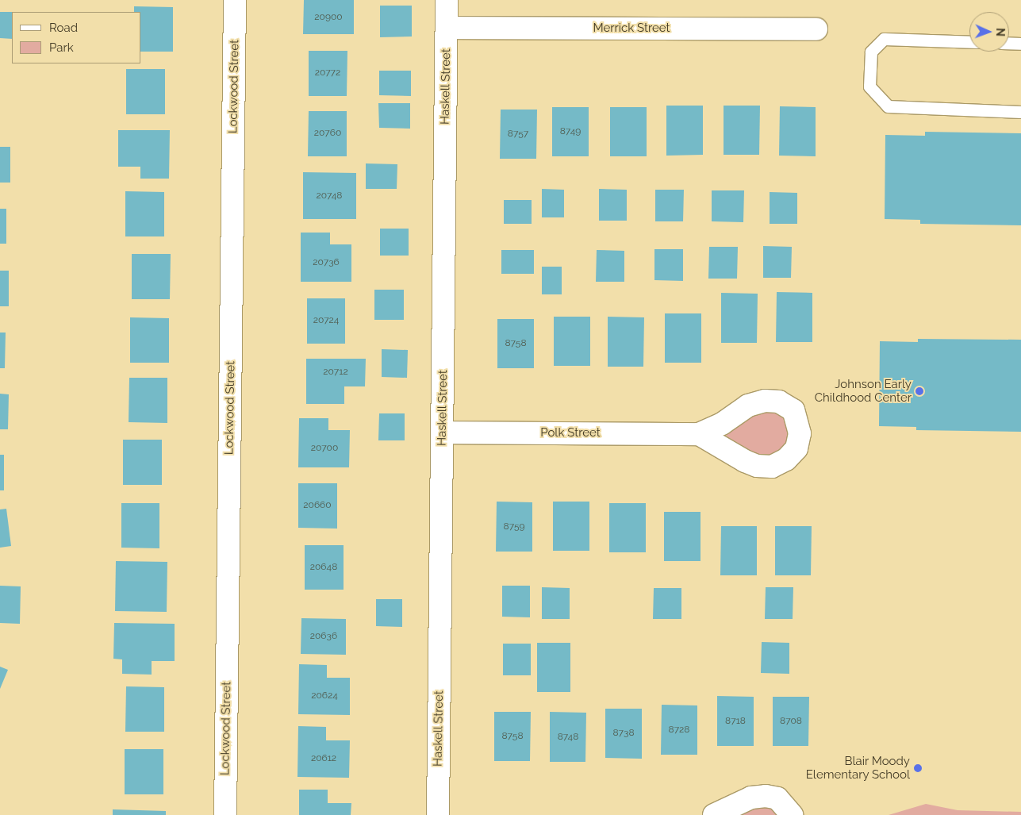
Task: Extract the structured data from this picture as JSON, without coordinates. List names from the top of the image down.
{
  "streets": {
    "street": [
      "Merrick Street",
      "Lockwood Street",
      "Haskell Street",
      "Polk Street"
    ]
  },
  "crossings": [
    ["Merrick Street", "Haskell Street"],
    ["Haskell Street", "Polk Street"]
  ],
  "places": ["Johnson Early Childhood Center", "Blair Moody Elementary School"],
  "house_numbers": [
    "20900",
    "20772",
    "8749",
    "20760",
    "8757",
    "20748",
    "20736",
    "20724",
    "8758",
    "20712",
    "20700",
    "20660",
    "8759",
    "20648",
    "20636",
    "20624",
    "8718",
    "8708",
    "8728",
    "8738",
    "8758",
    "8748",
    "20612"
  ],
  "legend": ["Road", "Park"],
  "north": "right"
}
